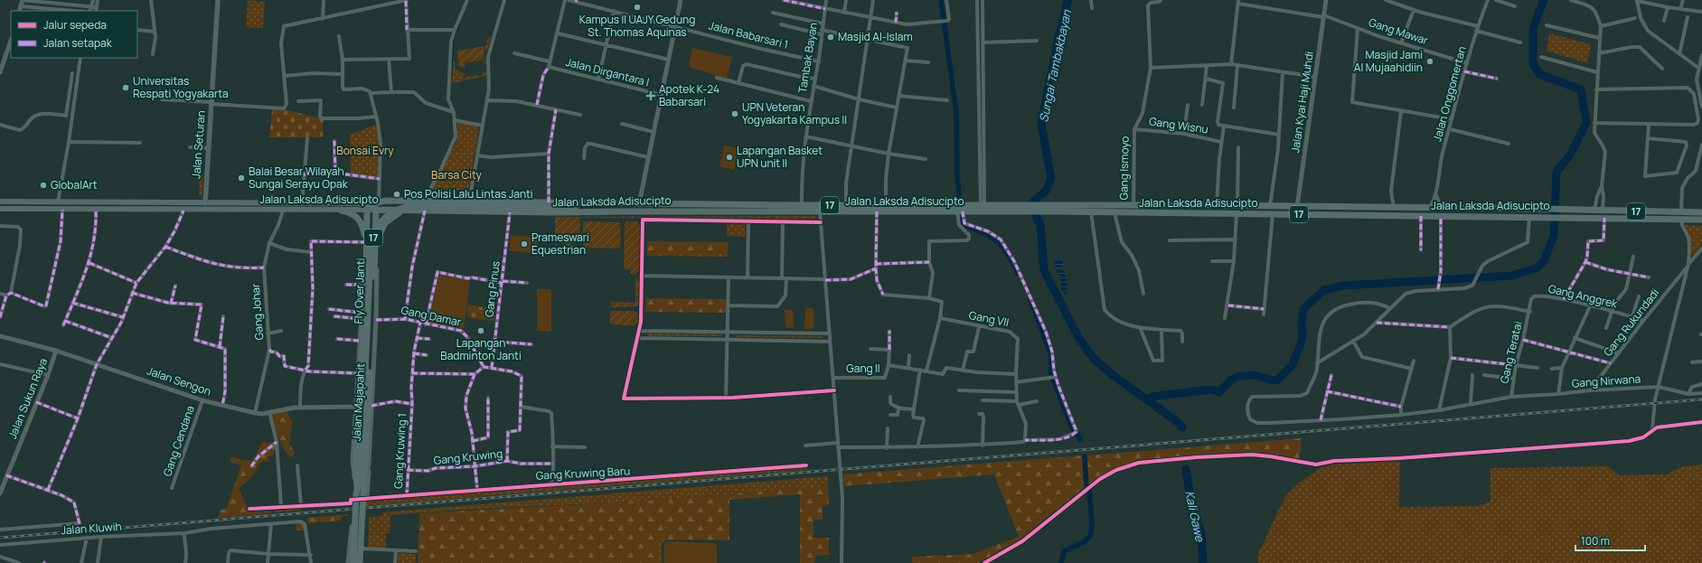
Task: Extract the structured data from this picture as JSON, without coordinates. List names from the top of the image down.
{
  "streets": {
    "highway": [
      "Jalan Laksda Adisucipto",
      "17",
      "Fly Over Janti",
      "Jalan Majapahit"
    ],
    "main road": ["Jalan Seturan"],
    "street": [
      "Gang Mawar",
      "Jalan Babarsari 1",
      "Tambak Bayan",
      "Jalan Dirgantara I",
      "Jalan Onggomertan",
      "Jalan Kyai Haji Muhdi",
      "Gang Wisnu",
      "Gang Ismoyo",
      "Gang Pinus",
      "Gang Anggrek",
      "Gang Johar",
      "Gang Damar",
      "Gang VII",
      "Gang Rukundadi",
      "Gang Teratai",
      "Gang II",
      "Jalan Sengon",
      "Gang Nirwana",
      "Jalan Sukun Raya",
      "Gang Cendana",
      "Gang Kruwing 1",
      "Gang Kruwing",
      "Gang Kruwing Baru",
      "Jalan Kluwih"
    ]
  },
  "crossings": [
    ["Gang Mawar", "Jalan Onggomertan"],
    ["Gang Mawar", "Jalan Kyai Haji Muhdi"],
    ["Jalan Babarsari 1", "Tambak Bayan"],
    ["Tambak Bayan", "Jalan Laksda Adisucipto"],
    ["Jalan Onggomertan", "Jalan Laksda Adisucipto"],
    ["Jalan Kyai Haji Muhdi", "Jalan Laksda Adisucipto"],
    ["Gang Wisnu", "Gang Ismoyo"],
    ["Jalan Seturan", "Jalan Laksda Adisucipto"],
    ["Gang Ismoyo", "Jalan Laksda Adisucipto"],
    ["Jalan Laksda Adisucipto", "17"],
    ["Jalan Laksda Adisucipto", "Gang Pinus"],
    ["Jalan Laksda Adisucipto", "Fly Over Janti"],
    ["Jalan Laksda Adisucipto", "Gang Johar"],
    ["Jalan Laksda Adisucipto", "Jalan Majapahit"],
    ["17", "Jalan Majapahit"],
    ["Fly Over Janti", "Jalan Majapahit"],
    ["Gang Anggrek", "Gang Rukundadi"],
    ["Gang Anggrek", "Gang Teratai"],
    ["Gang Johar", "Jalan Sengon"],
    ["Gang Rukundadi", "Gang Nirwana"],
    ["Gang Teratai", "Gang Nirwana"],
    ["Jalan Sengon", "Jalan Sukun Raya"],
    ["Jalan Sengon", "Gang Cendana"],
    ["Jalan Majapahit", "Gang Kruwing Baru"],
    ["Gang Kruwing 1", "Gang Kruwing"],
    ["Gang Kruwing 1", "Gang Kruwing Baru"]
  ],
  "water": ["Sungai Tambakbayan", "Kali Gawe"],
  "parks": ["Bonsai Evry", "Barsa City"],
  "places": {
    "other": [
      "Kampus II UAJY Gedung St. Thomas Aquinas",
      "Masjid Al-Islam",
      "Masjid Jami Al Mujaahidiin",
      "Universitas Respati Yogyakarta",
      "UPN Veteran Yogyakarta Kampus II",
      "Lapangan Basket UPN unit II",
      "Balai Besar Wilayah Sungai Serayu Opak",
      "GlobalArt",
      "Pos Polisi Lalu Lintas Janti",
      "Prameswari Equestrian",
      "Lapangan Badminton Janti"
    ],
    "health": ["Apotek K-24 Babarsari"]
  },
  "legend": ["Jalur sepeda", "Jalan setapak"],
  "scale_bar": "100 m"
}
